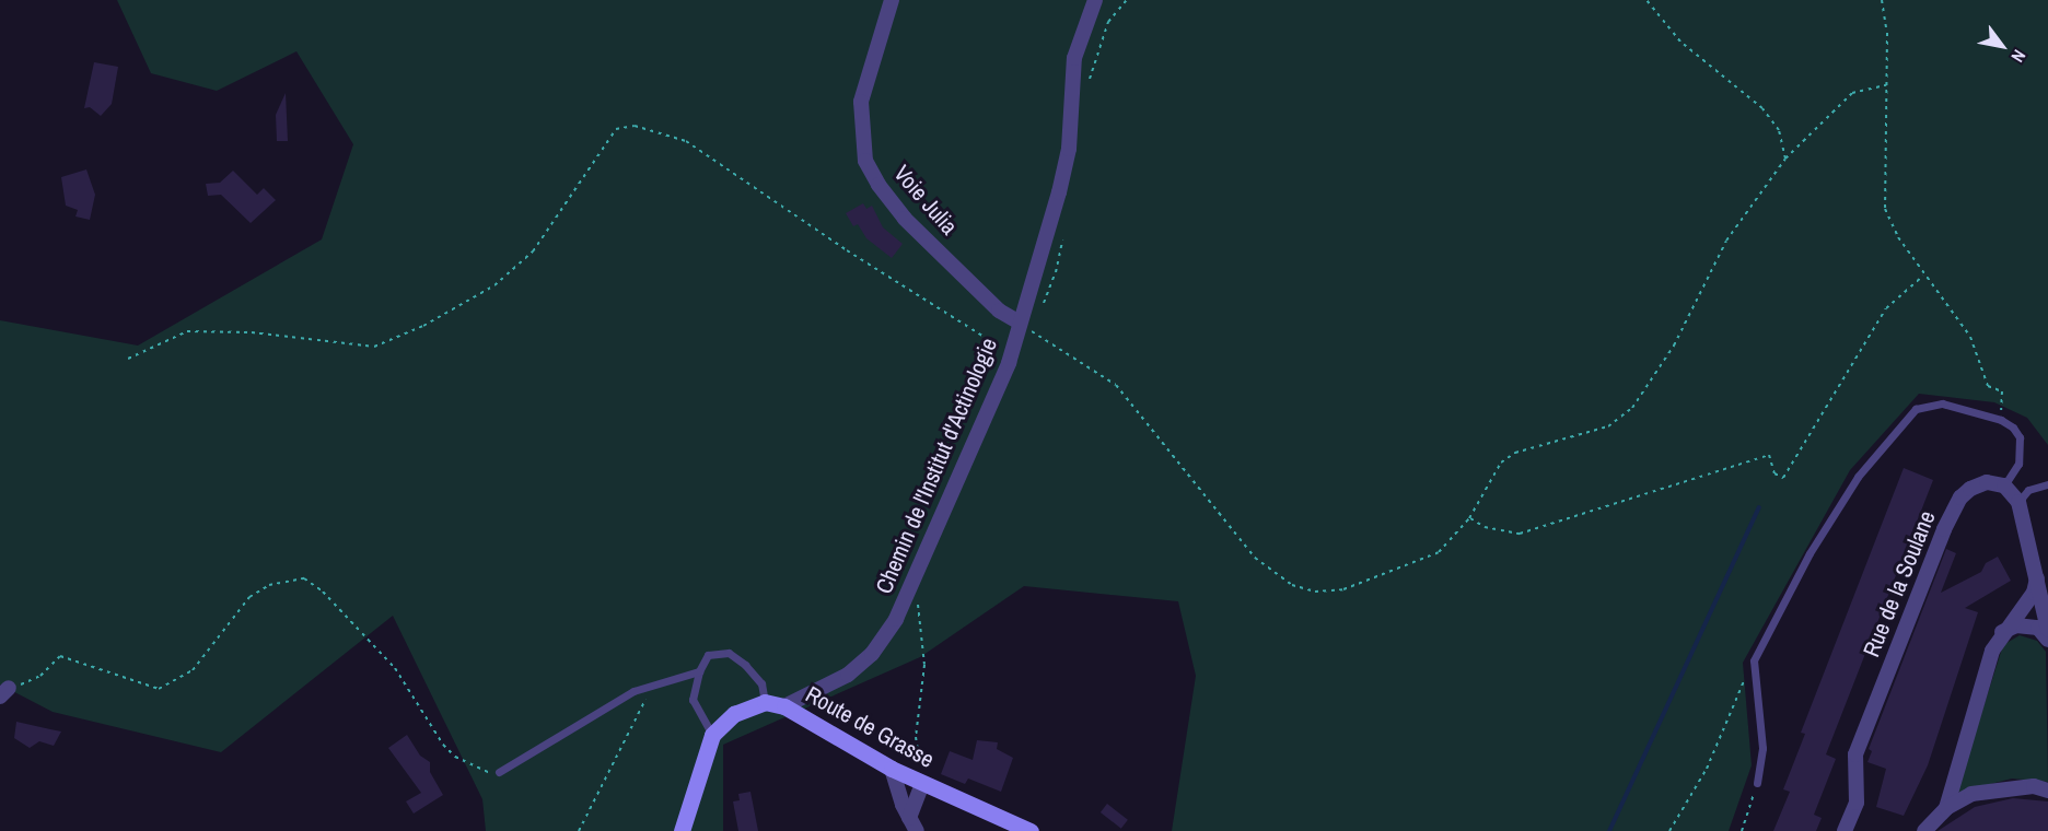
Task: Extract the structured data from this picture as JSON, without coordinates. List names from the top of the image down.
{
  "streets": {
    "main road": ["Route de Grasse"],
    "street": ["Voie Julia", "Chemin de l'Institut d'Actinologie", "Rue de la Soulane"]
  },
  "crossings": [
    ["Voie Julia", "Chemin de l'Institut d'Actinologie"],
    ["Chemin de l'Institut d'Actinologie", "Route de Grasse"]
  ],
  "north": "bottom right"
}
